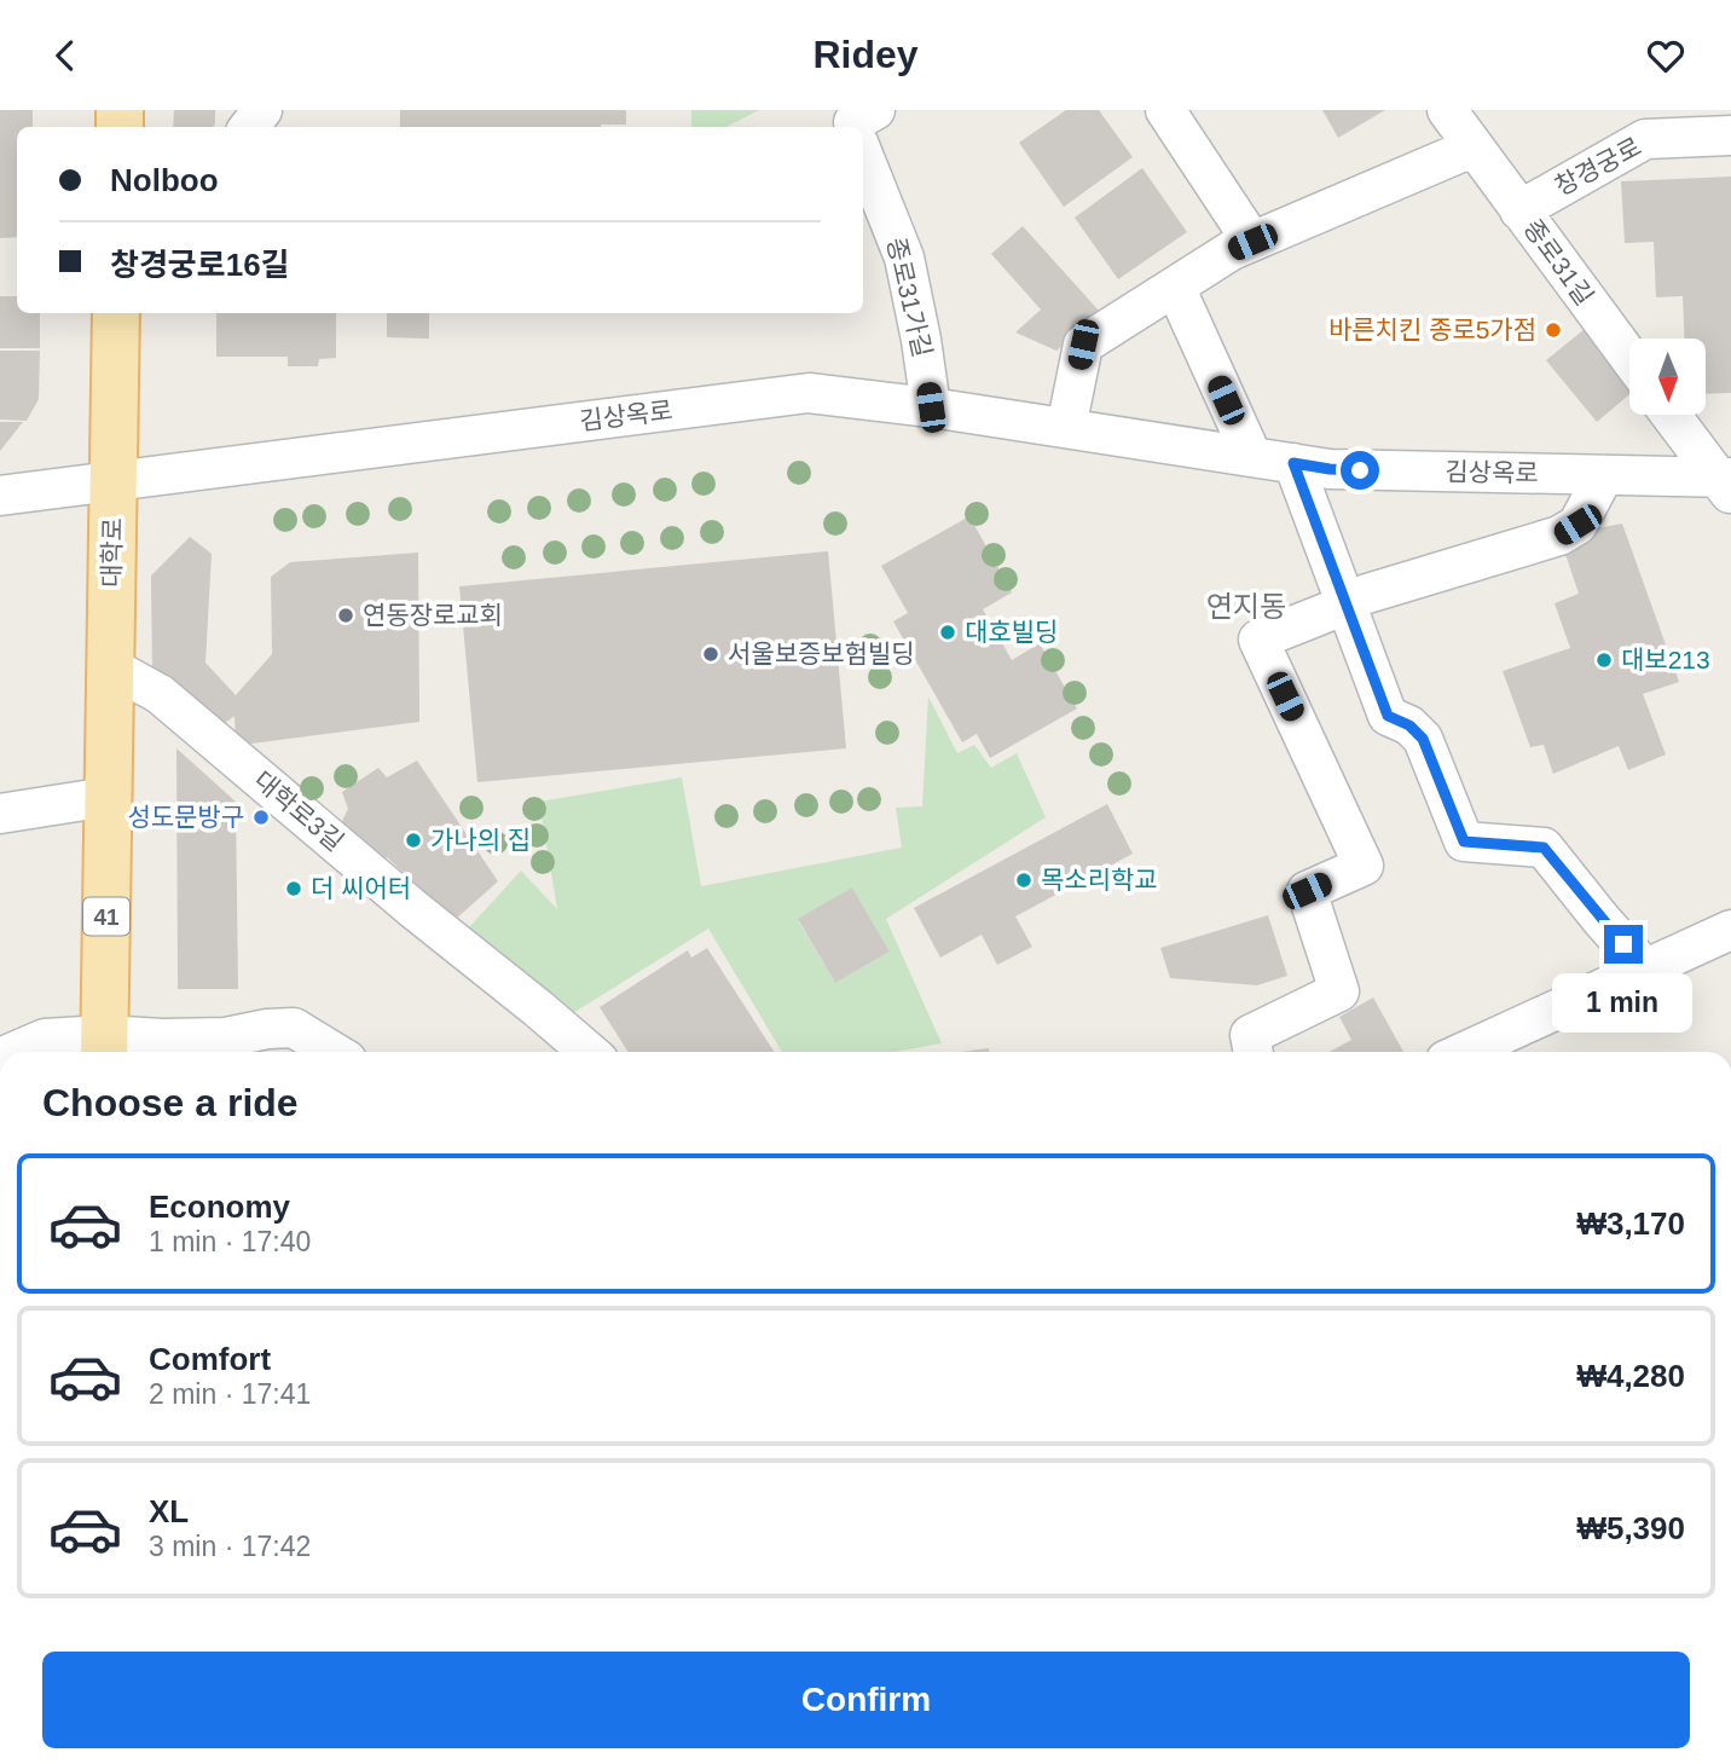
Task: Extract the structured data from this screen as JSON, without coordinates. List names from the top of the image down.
{
  "streets": {
    "main road": ["대학로", "41"],
    "street": [
      "창경궁로",
      "종로31길",
      "종로31가길",
      "김상옥로",
      "대학로3길"
    ]
  },
  "crossings": [
    ["창경궁로", "종로31길"],
    ["종로31가길", "김상옥로"],
    ["김상옥로", "대학로"],
    ["대학로", "대학로3길"]
  ],
  "districts": ["연지동"],
  "places": [
    "바른치킨 종로5가점",
    "연동장로교회",
    "대호빌딩",
    "서울보증보험빌딩",
    "대보213",
    "성도문방구",
    "가나의 집",
    "목소리학교",
    "더 씨어터"
  ],
  "north": "bottom",
  "page": {
    "header": "Ridey",
    "banner": ["Nolboo", "창경궁로16길"],
    "bubble": "1 min",
    "heading": "Choose a ride",
    "list": [
      {
        "name": "Economy",
        "note": "1 min · 17:40",
        "value": "₩3,170"
      },
      {
        "name": "Comfort",
        "note": "2 min · 17:41",
        "value": "₩4,280"
      },
      {
        "name": "XL",
        "note": "3 min · 17:42",
        "value": "₩5,390"
      }
    ],
    "buttons": "Confirm"
  }
}
